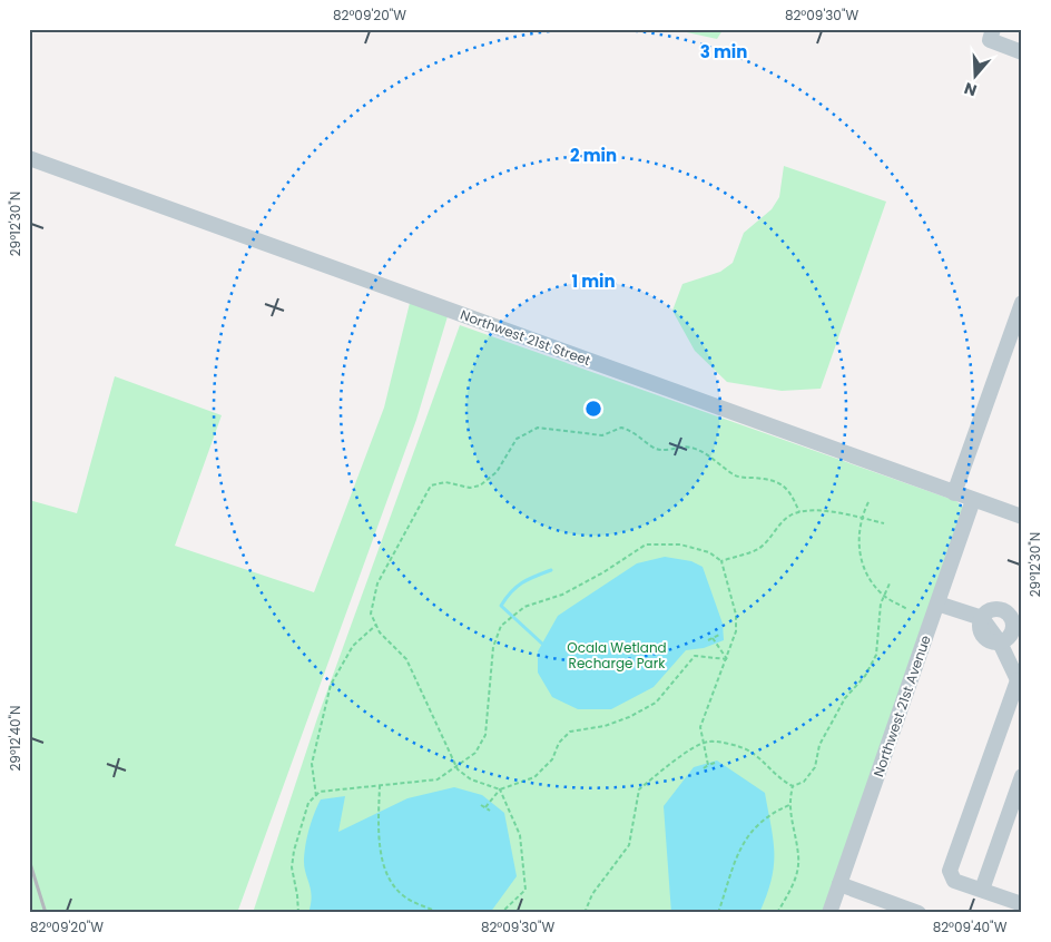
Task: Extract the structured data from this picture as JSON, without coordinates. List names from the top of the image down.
{
  "streets": {
    "street": ["Northwest 21st Street", "Northwest 21st Avenue"]
  },
  "crossings": [
    ["Northwest 21st Street", "Northwest 21st Avenue"]
  ],
  "parks": ["Ocala Wetland Recharge Park"],
  "north": "bottom",
  "coordinates": [
    "82°09'20\"W",
    "82°09'30\"W",
    "29°12'30\"N",
    "29°12'40\"N",
    "82°09'40\"W"
  ],
  "rings": ["3 min", "2 min", "1 min"]
}
